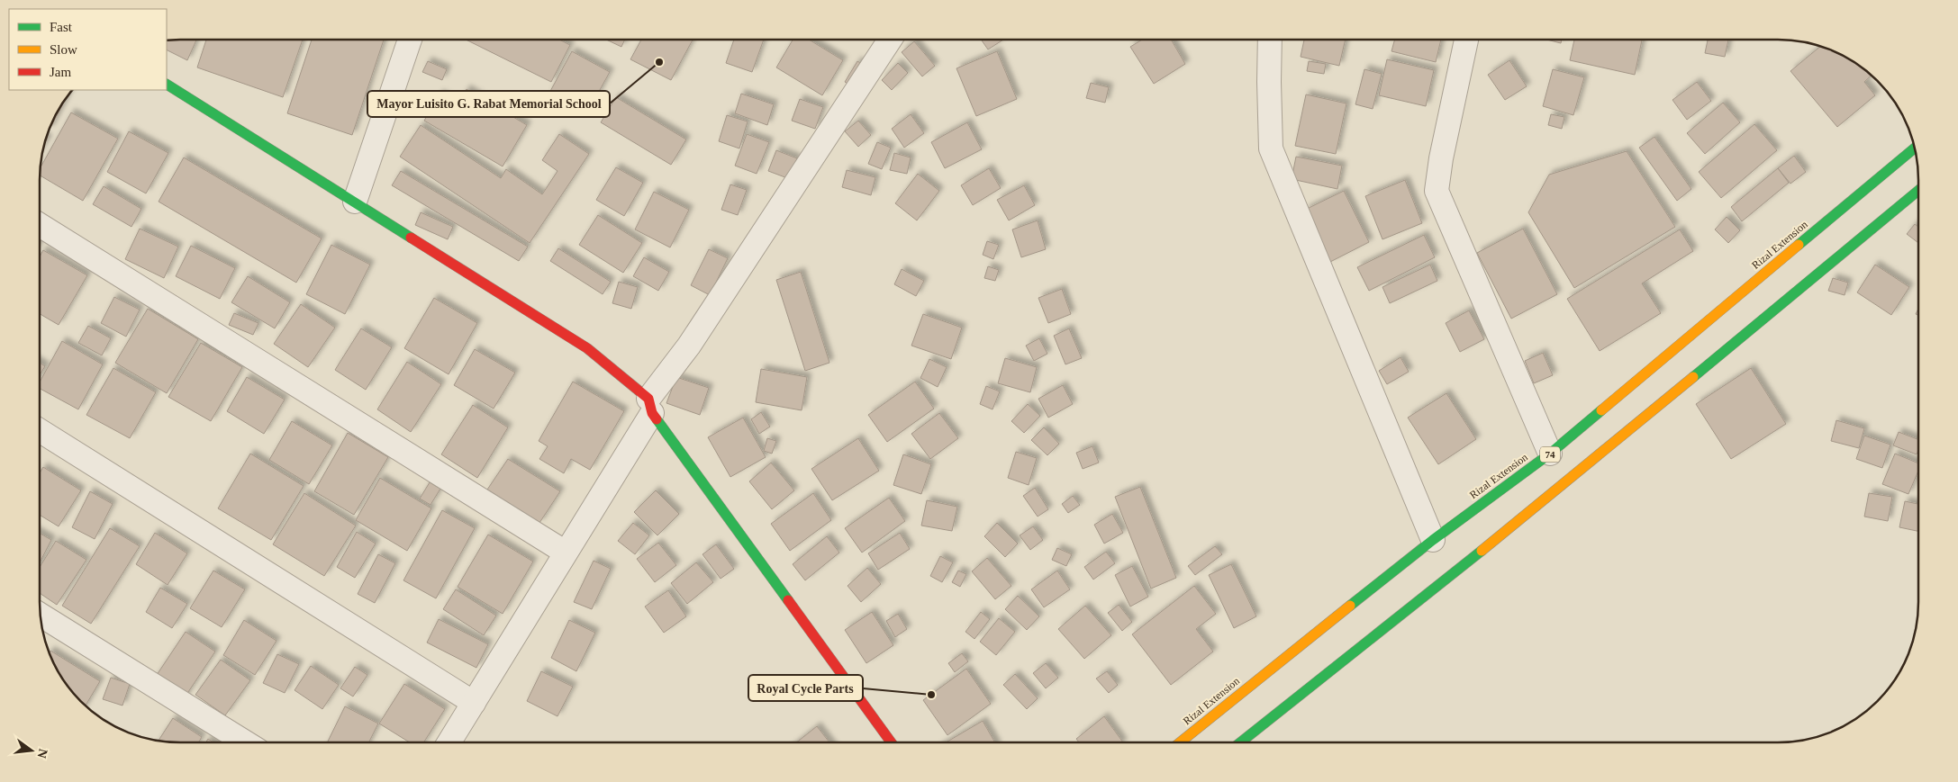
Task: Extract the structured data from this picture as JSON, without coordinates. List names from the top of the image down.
{
  "streets": {
    "main road": ["Rizal Extension", "74"]
  },
  "places": ["Mayor Luisito G. Rabat Memorial School", "Royal Cycle Parts"],
  "legend": ["Fast", "Slow", "Jam"],
  "north": "right"
}
